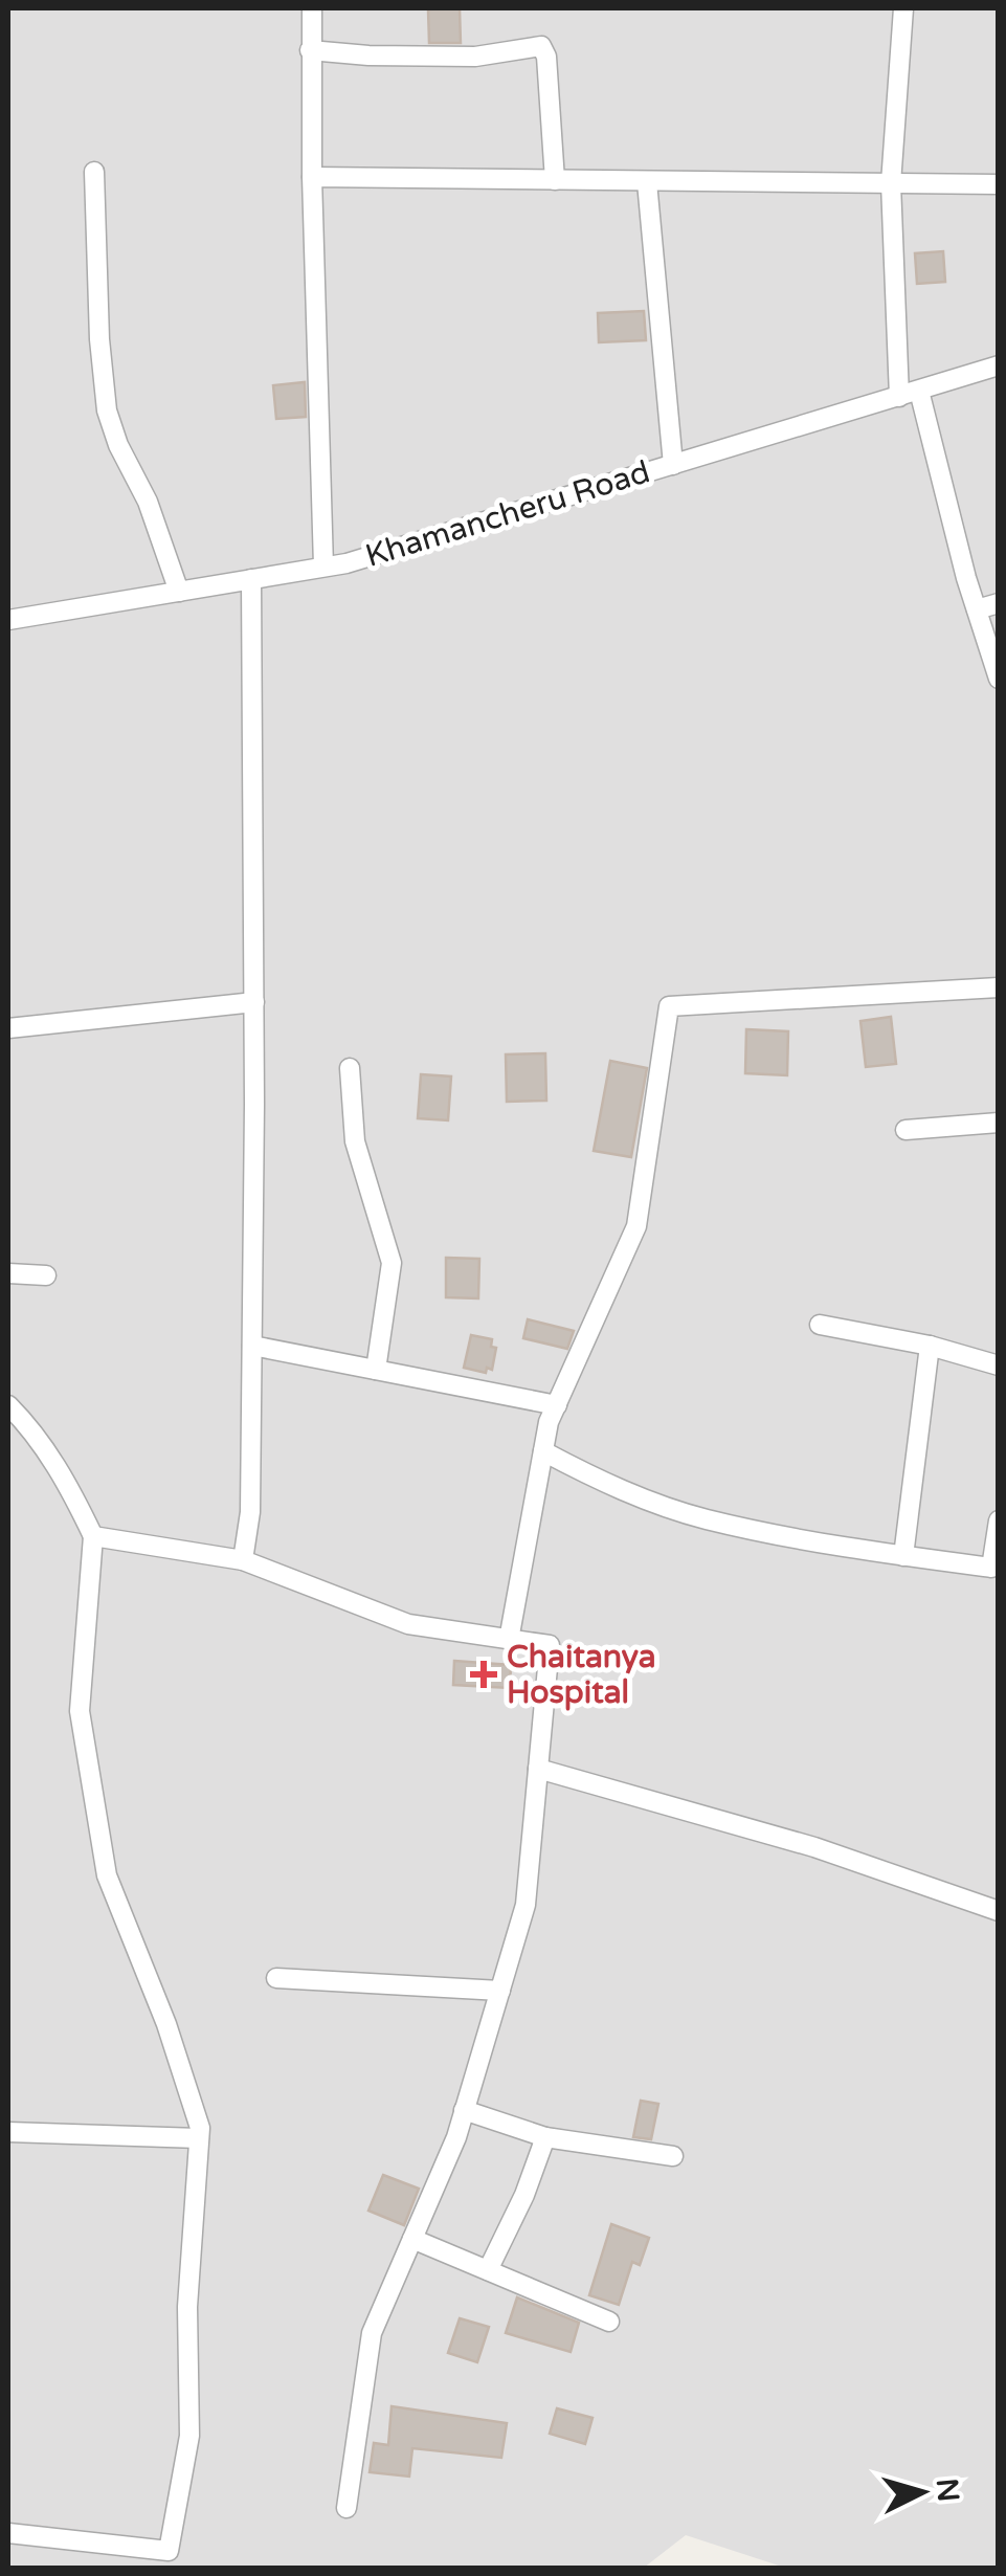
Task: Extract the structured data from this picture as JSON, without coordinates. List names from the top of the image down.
{
  "streets": {
    "street": ["Khamancheru Road"]
  },
  "places": {
    "health": ["Chaitanya Hospital"]
  },
  "north": "right"
}
